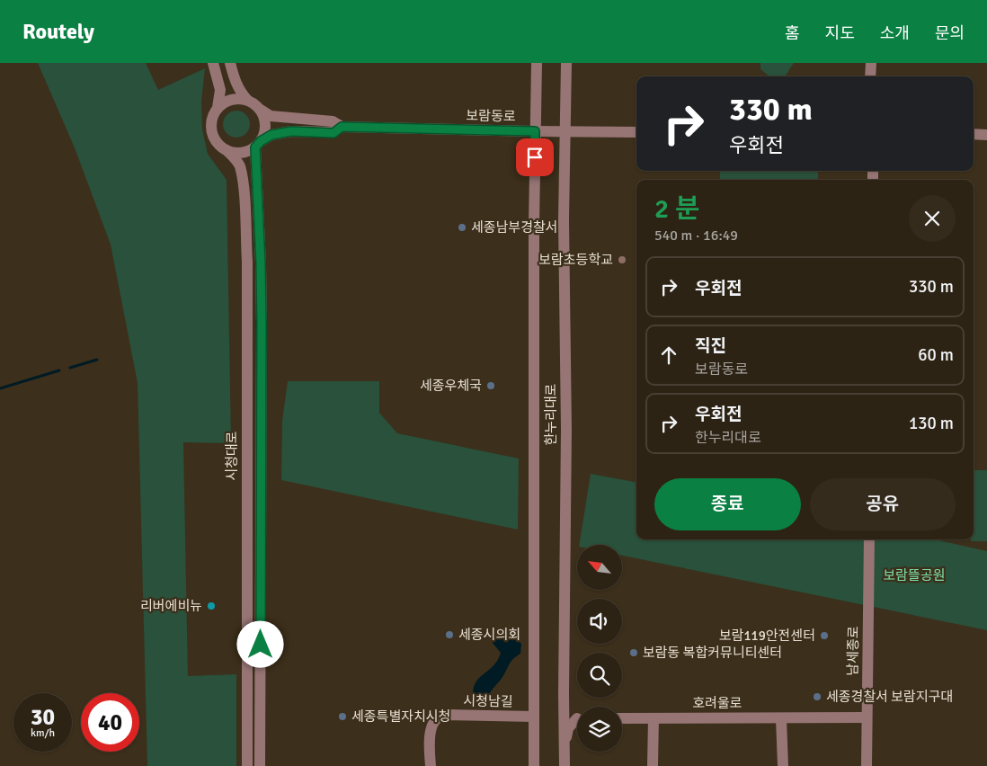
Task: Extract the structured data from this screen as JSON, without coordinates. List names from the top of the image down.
{
  "streets": {
    "street": [
      "보람동로",
      "한누리대로",
      "시청대로",
      "남세종로",
      "시청남길",
      "호려울로"
    ]
  },
  "crossings": [
    ["보람동로", "한누리대로"],
    ["한누리대로", "시청남길"],
    ["남세종로", "호려울로"]
  ],
  "parks": ["보람뜰공원"],
  "places": [
    "세종남부경찰서",
    "보람초등학교",
    "세종우체국",
    "리버에비뉴",
    "세종시의회",
    "보람119안전센터",
    "보람동 복합커뮤니티센터",
    "세종경찰서 보람지구대",
    "세종특별자치시청"
  ],
  "north": "top left",
  "page": {
    "header": "Routely",
    "nav": [
      "홈",
      "지도",
      "소개",
      "문의"
    ],
    "turn": ["330 m", "우회전"],
    "heading": ["2 분", "540 m · 16:49"],
    "list": [
      {
        "name": "우회전",
        "value": "330 m"
      },
      {
        "name": "직진",
        "note": "보람동로",
        "value": "60 m"
      },
      {
        "name": "우회전",
        "note": "한누리대로",
        "value": "130 m"
      }
    ],
    "buttons": ["종료", "공유"],
    "speed": "30 km/h",
    "limit": "40"
  }
}
